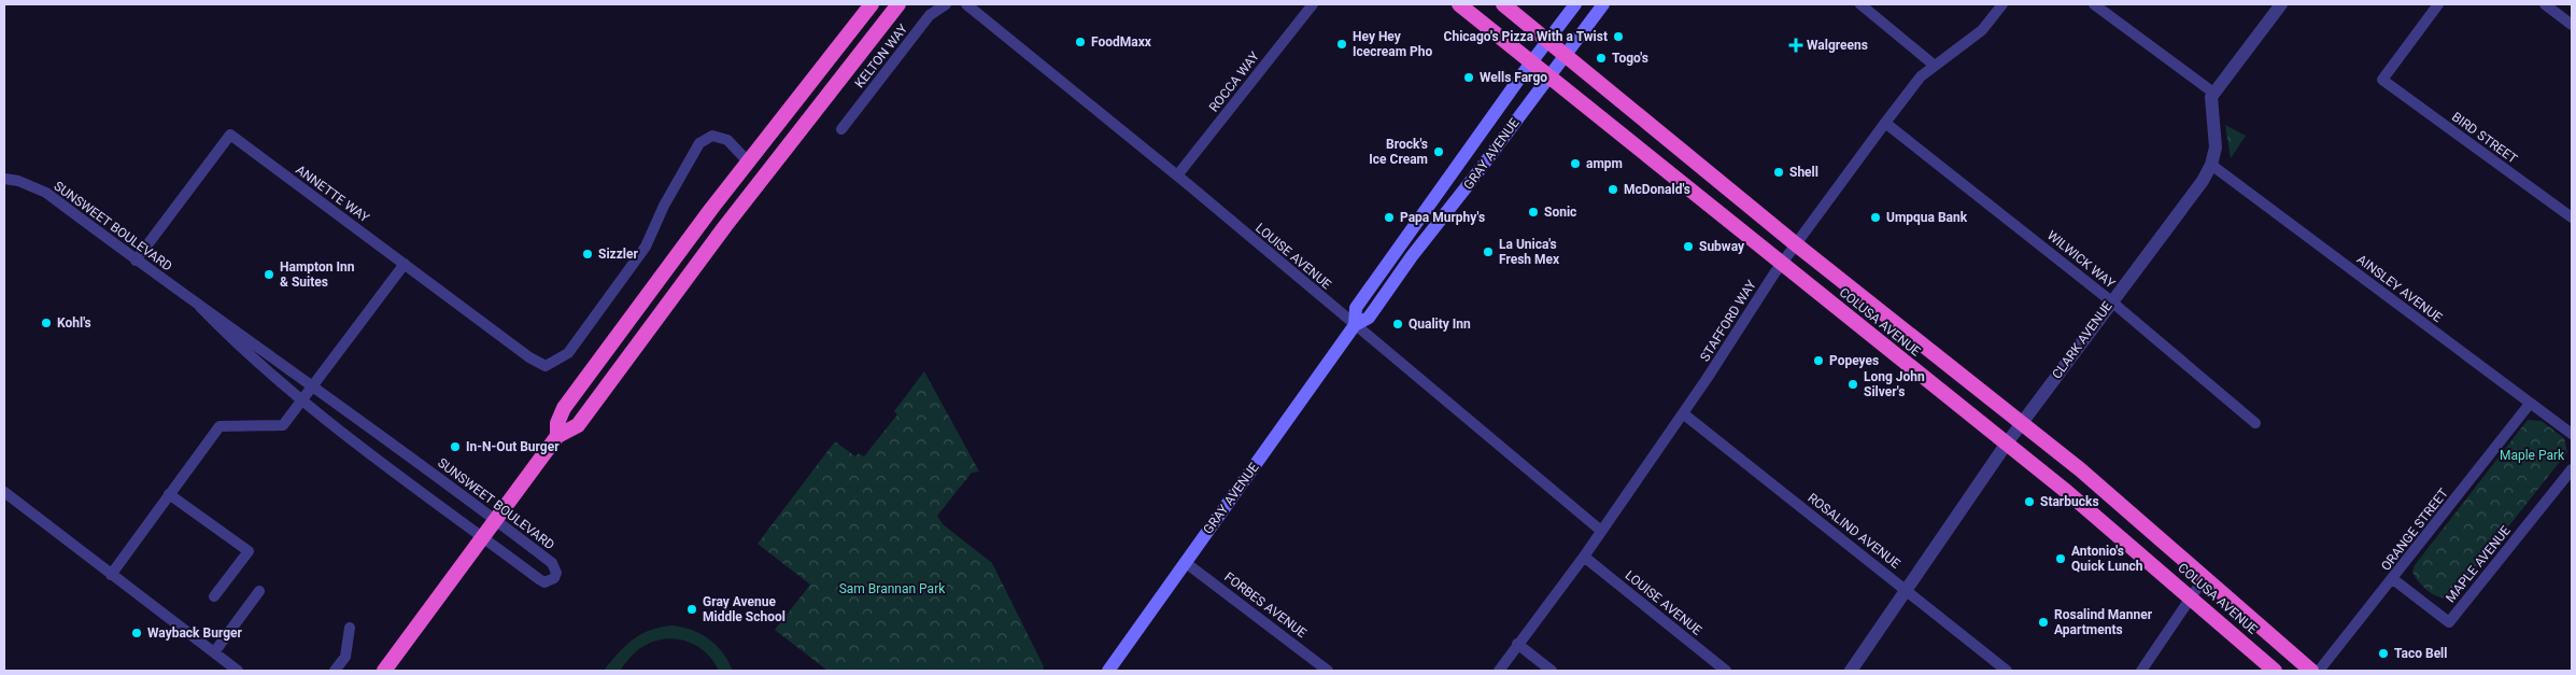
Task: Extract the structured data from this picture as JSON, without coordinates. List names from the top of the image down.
{
  "streets": {
    "highway": ["COLUSA AVENUE"],
    "main road": ["GRAY AVENUE"],
    "street": [
      "KELTON WAY",
      "ROCCA WAY",
      "BIRD STREET",
      "ANNETTE WAY",
      "SUNSWEET BOULEVARD",
      "LOUISE AVENUE",
      "WILWICK WAY",
      "AINSLEY AVENUE",
      "STAFFORD WAY",
      "CLARK AVENUE",
      "ORANGE STREET",
      "ROSALIND AVENUE",
      "MAPLE AVENUE",
      "FORBES AVENUE"
    ]
  },
  "crossings": [
    ["ROCCA WAY", "LOUISE AVENUE"],
    ["GRAY AVENUE", "LOUISE AVENUE"],
    ["GRAY AVENUE", "COLUSA AVENUE"],
    ["GRAY AVENUE", "FORBES AVENUE"],
    ["ANNETTE WAY", "SUNSWEET BOULEVARD"],
    ["LOUISE AVENUE", "STAFFORD WAY"],
    ["WILWICK WAY", "STAFFORD WAY"],
    ["WILWICK WAY", "CLARK AVENUE"],
    ["AINSLEY AVENUE", "CLARK AVENUE"],
    ["AINSLEY AVENUE", "ORANGE STREET"],
    ["STAFFORD WAY", "COLUSA AVENUE"],
    ["STAFFORD WAY", "ROSALIND AVENUE"],
    ["COLUSA AVENUE", "CLARK AVENUE"],
    ["CLARK AVENUE", "ROSALIND AVENUE"],
    ["ORANGE STREET", "MAPLE AVENUE"]
  ],
  "parks": ["Maple Park", "Sam Brannan Park"],
  "places": {
    "other": [
      "Chicago's Pizza With a Twist",
      "FoodMaxx",
      "Hey Hey Icecream Pho",
      "Togo's",
      "Wells Fargo",
      "Brock's Ice Cream",
      "ampm",
      "Shell",
      "McDonald's",
      "Sonic",
      "Papa Murphy's",
      "Umpqua Bank",
      "Subway",
      "La Unica's Fresh Mex",
      "Sizzler",
      "Hampton Inn & Suites",
      "Kohl's",
      "Quality Inn",
      "Popeyes",
      "Long John Silver's",
      "In-N-Out Burger",
      "Starbucks",
      "Antonio's Quick Lunch",
      "Gray Avenue Middle School",
      "Rosalind Manner Apartments",
      "Wayback Burger",
      "Taco Bell"
    ],
    "health": ["Walgreens"]
  }
}
